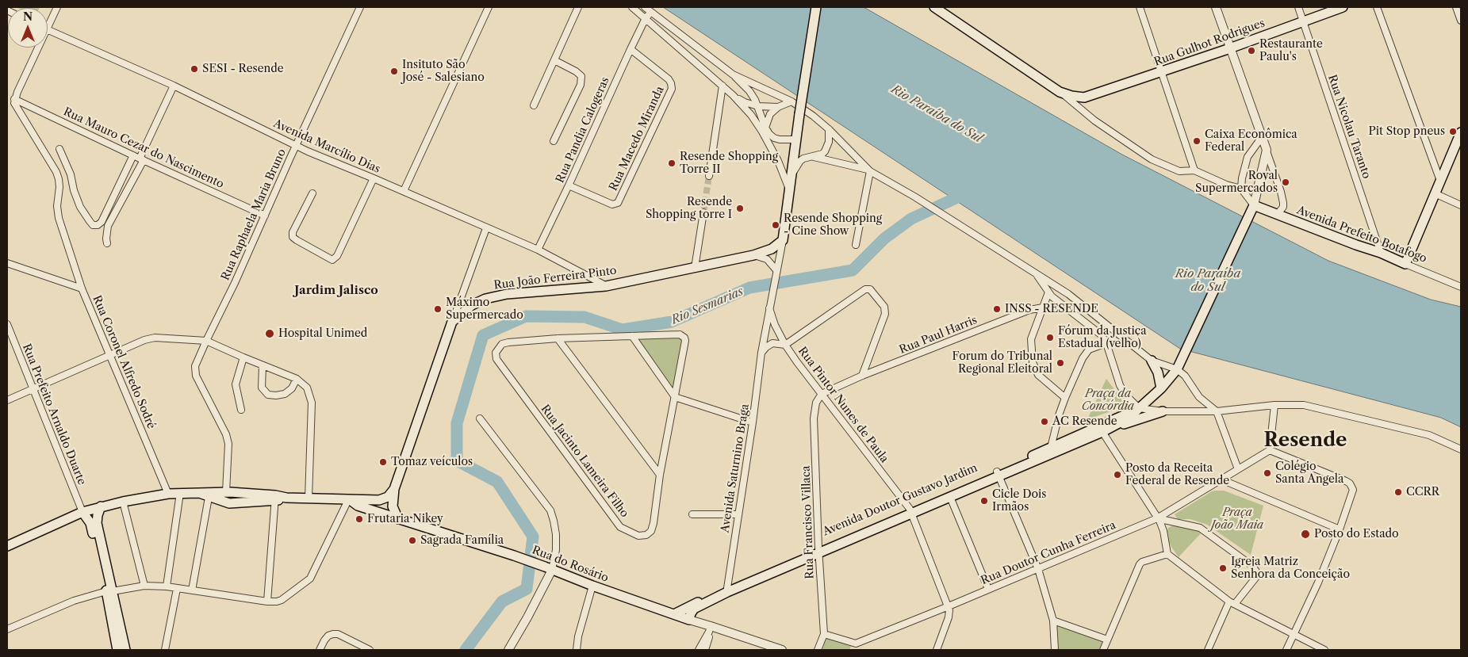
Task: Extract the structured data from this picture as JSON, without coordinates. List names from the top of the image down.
{
  "streets": {
    "main road": [
      "Rua Gulhot Rodrigues",
      "Avenida Prefeito Botafogo",
      "Rua João Ferreira Pinto",
      "Avenida Doutor Gustavo Jardim",
      "Rua do Rosário"
    ],
    "street": [
      "Rua Nicolau Taranto",
      "Rua Pandia Calogeras",
      "Rua Macedo Miranda",
      "Avenida Marcílio Dias",
      "Rua Mauro Cezar do Nascimento",
      "Rua Raphaela Maria Bruno",
      "Rua Paul Harris",
      "Rua Coronel Alfredo Sodré",
      "Rua Pintor Nunes de Paula",
      "Rua Prefeito Arnaldo Duarte",
      "Rua Jacinto Lameira Filho",
      "Avenida Saturnino Braga",
      "Rua Francisco Villaca",
      "Rua Doutor Cunha Ferreira"
    ]
  },
  "crossings": [
    ["Rua Gulhot Rodrigues", "Rua Nicolau Taranto"],
    ["Rua Nicolau Taranto", "Avenida Prefeito Botafogo"],
    ["Rua Pandia Calogeras", "Rua Macedo Miranda"],
    ["Rua Pandia Calogeras", "Avenida Marcílio Dias"],
    ["Avenida Marcílio Dias", "Rua Raphaela Maria Bruno"],
    ["Avenida Marcílio Dias", "Rua João Ferreira Pinto"],
    ["Rua Mauro Cezar do Nascimento", "Rua Raphaela Maria Bruno"],
    ["Avenida Prefeito Botafogo", "Avenida Doutor Gustavo Jardim"],
    ["Rua João Ferreira Pinto", "Avenida Saturnino Braga"],
    ["Rua Paul Harris", "Rua Pintor Nunes de Paula"],
    ["Rua Paul Harris", "Rua Francisco Villaca"],
    ["Rua Pintor Nunes de Paula", "Avenida Saturnino Braga"],
    ["Rua Pintor Nunes de Paula", "Avenida Doutor Gustavo Jardim"],
    ["Rua Pintor Nunes de Paula", "Rua Francisco Villaca"],
    ["Rua Pintor Nunes de Paula", "Rua Doutor Cunha Ferreira"],
    ["Avenida Saturnino Braga", "Avenida Doutor Gustavo Jardim"],
    ["Avenida Doutor Gustavo Jardim", "Rua Francisco Villaca"],
    ["Avenida Doutor Gustavo Jardim", "Rua do Rosário"],
    ["Rua Francisco Villaca", "Rua Doutor Cunha Ferreira"]
  ],
  "districts": ["Jardim Jalisco", "Resende"],
  "water": ["Rio Paraíba do Sul", "Rio Sesmarias"],
  "parks": ["Praça da Concórdia", "Praça João Maia"],
  "places": [
    "Restaurante Paulu's",
    "SESI - Resende",
    "Insituto São José - Salesiano",
    "Pit Stop pneus",
    "Caixa Econômica Federal",
    "Resende Shopping Torre II",
    "Royal Supermercados",
    "Resende Shopping torre I",
    "Resende Shopping - Cine Show",
    "Máximo Supermercado",
    "INSS - RESENDE",
    "Hospital Unimed",
    "Fórum da Justiça Estadual (velho)",
    "Forum do Tribunal Regional Eleitoral",
    "AC Resende",
    "Tomaz veículos",
    "Colégio Santa Angela",
    "Posto da Receita Federal de Resende",
    "CCRR",
    "Cicle Dois Irmãos",
    "Frutaria Nikey",
    "Posto do Estado",
    "Sagrada Família",
    "Igreja Matriz Senhora da Conceição"
  ],
  "north": "top"
}
